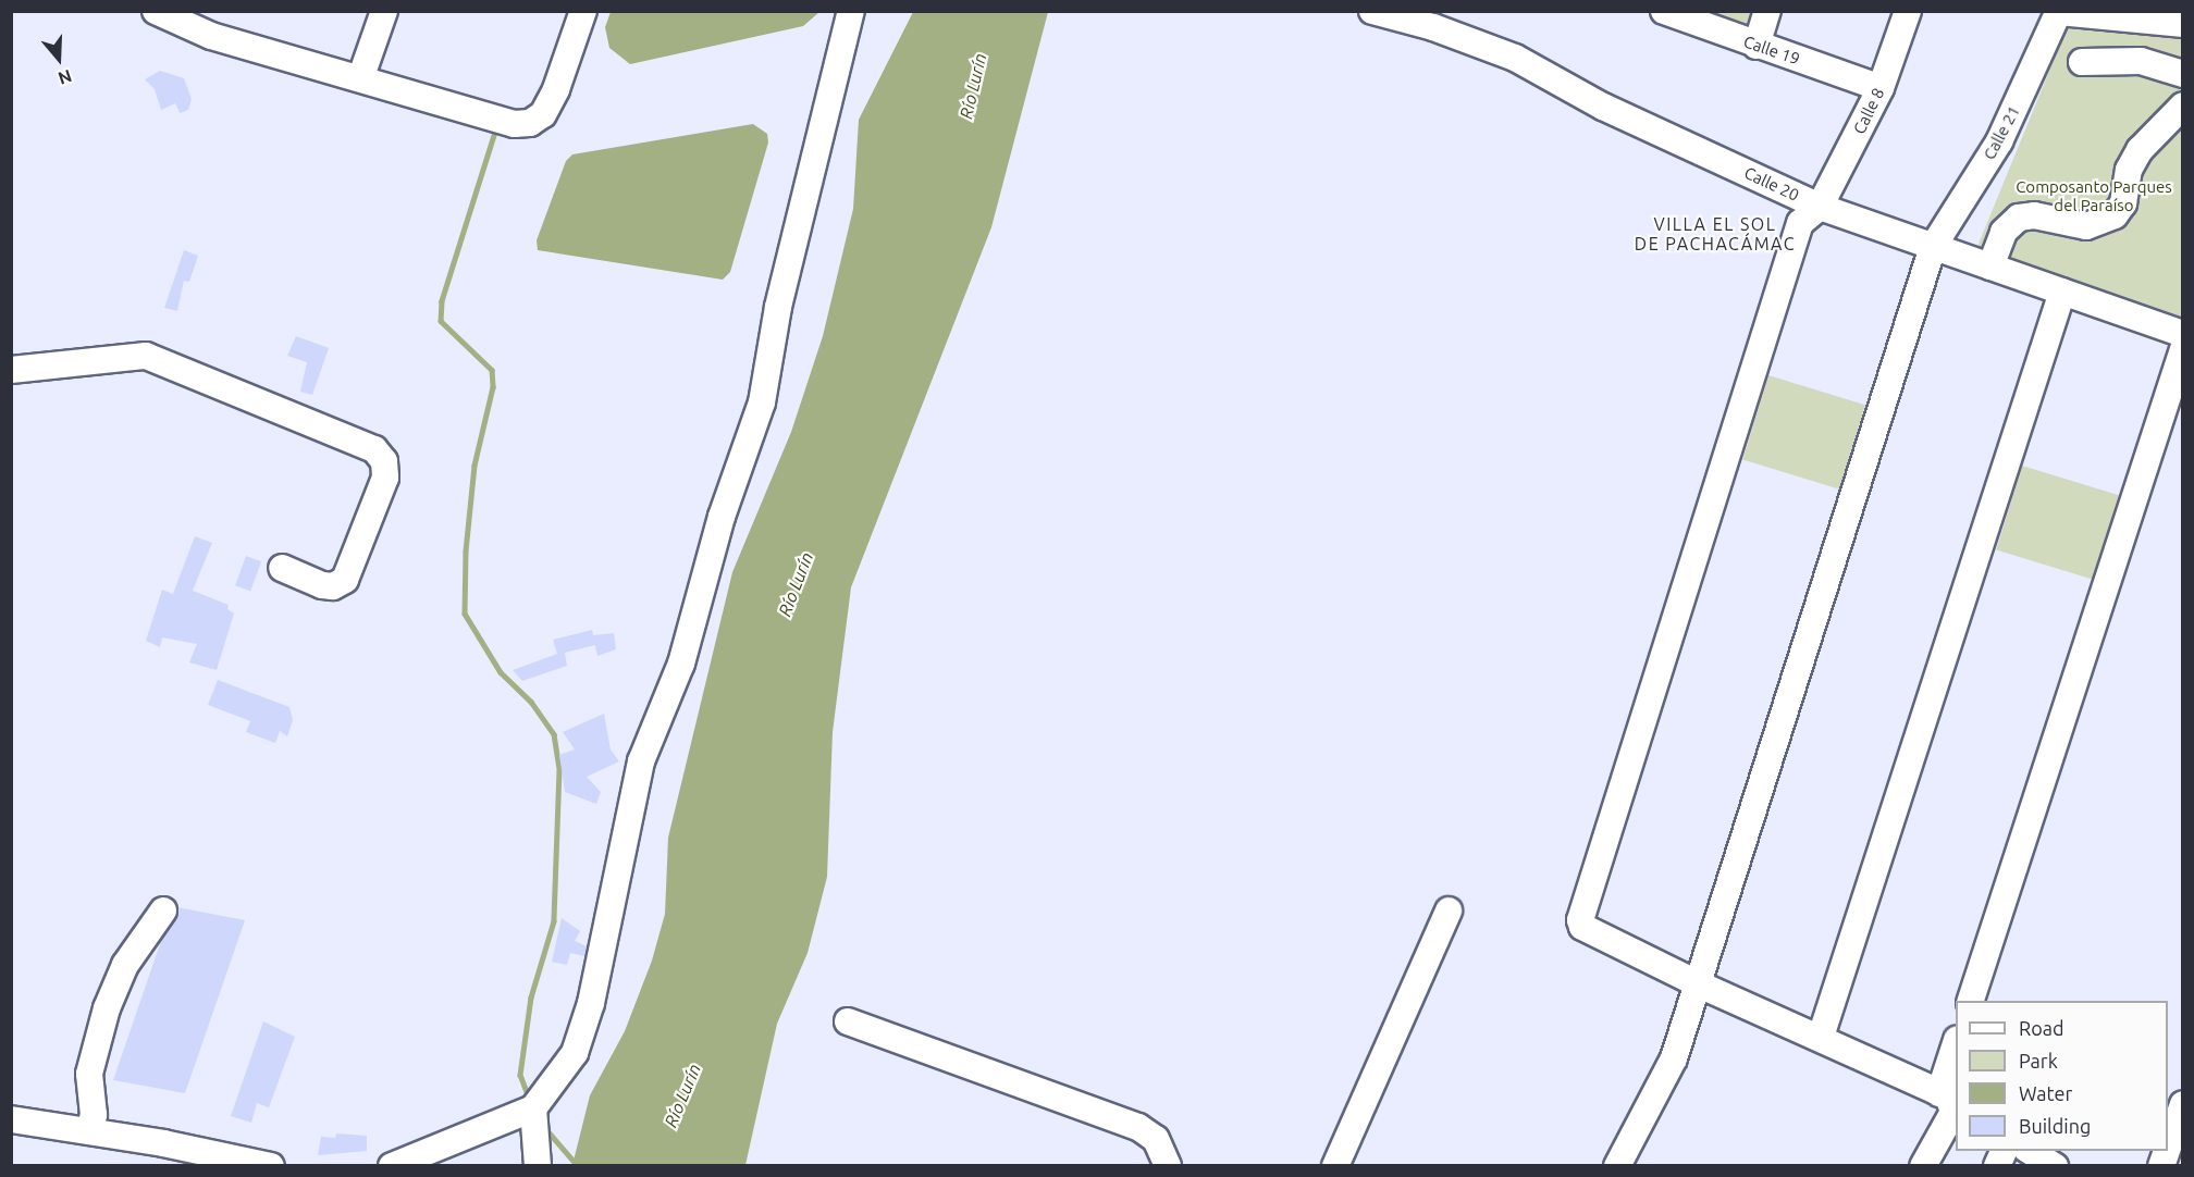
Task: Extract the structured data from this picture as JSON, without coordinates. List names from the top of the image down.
{
  "streets": {
    "street": [
      "Calle 19",
      "Calle 8",
      "Calle 21",
      "Calle 20"
    ]
  },
  "crossings": [
    ["Calle 19", "Calle 8"],
    ["Calle 8", "Calle 21"],
    ["Calle 8", "Calle 20"],
    ["Calle 21", "Calle 20"]
  ],
  "districts": ["VILLA EL SOL DE PACHACÁMAC"],
  "water": ["Río Lurín"],
  "parks": ["Composanto Parques del Paraíso"],
  "legend": [
    "Road",
    "Park",
    "Water",
    "Building"
  ],
  "north": "bottom"
}
